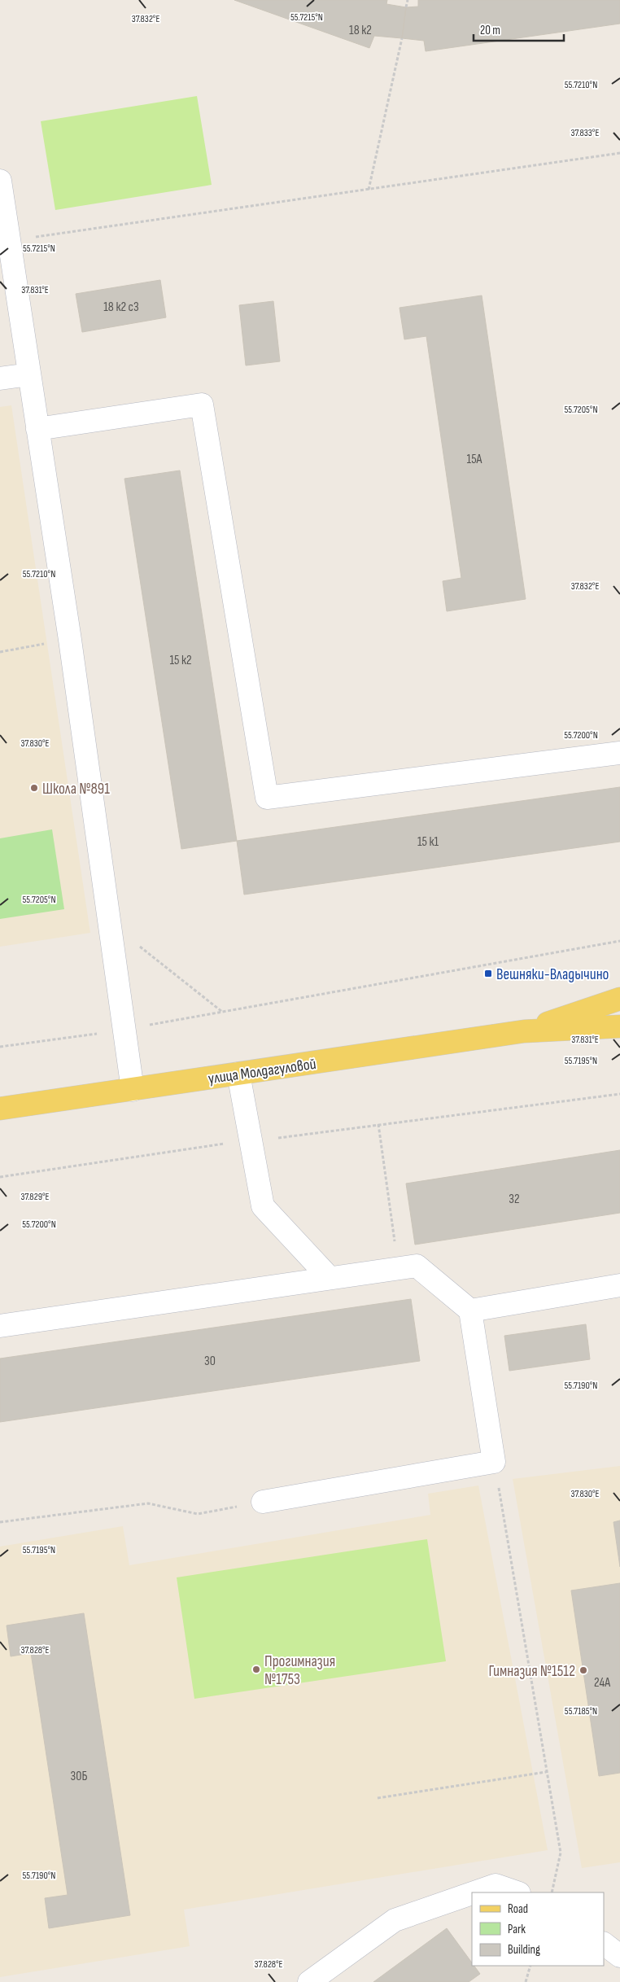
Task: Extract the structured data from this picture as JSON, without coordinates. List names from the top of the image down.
{
  "streets": {
    "main road": ["улица Молдагуловой"]
  },
  "places": {
    "other": ["Школа №891", "Прогимназия №1753", "Гимназия №1512"],
    "transit": ["Вешняки-Владычино"]
  },
  "house_numbers": [
    "18 к2",
    "18 к2 с3",
    "15А",
    "15 к2",
    "15 к1",
    "32",
    "30",
    "24А",
    "30Б"
  ],
  "legend": ["Road", "Park", "Building"],
  "scale_bar": "20 m",
  "coordinates": [
    "55.7215°N",
    "37.832°E",
    "55.7210°N",
    "37.833°E",
    "37.831°E",
    "55.7205°N",
    "55.7200°N",
    "37.830°E",
    "55.7195°N",
    "37.829°E",
    "55.7190°N",
    "37.828°E",
    "55.7185°N"
  ]
}
